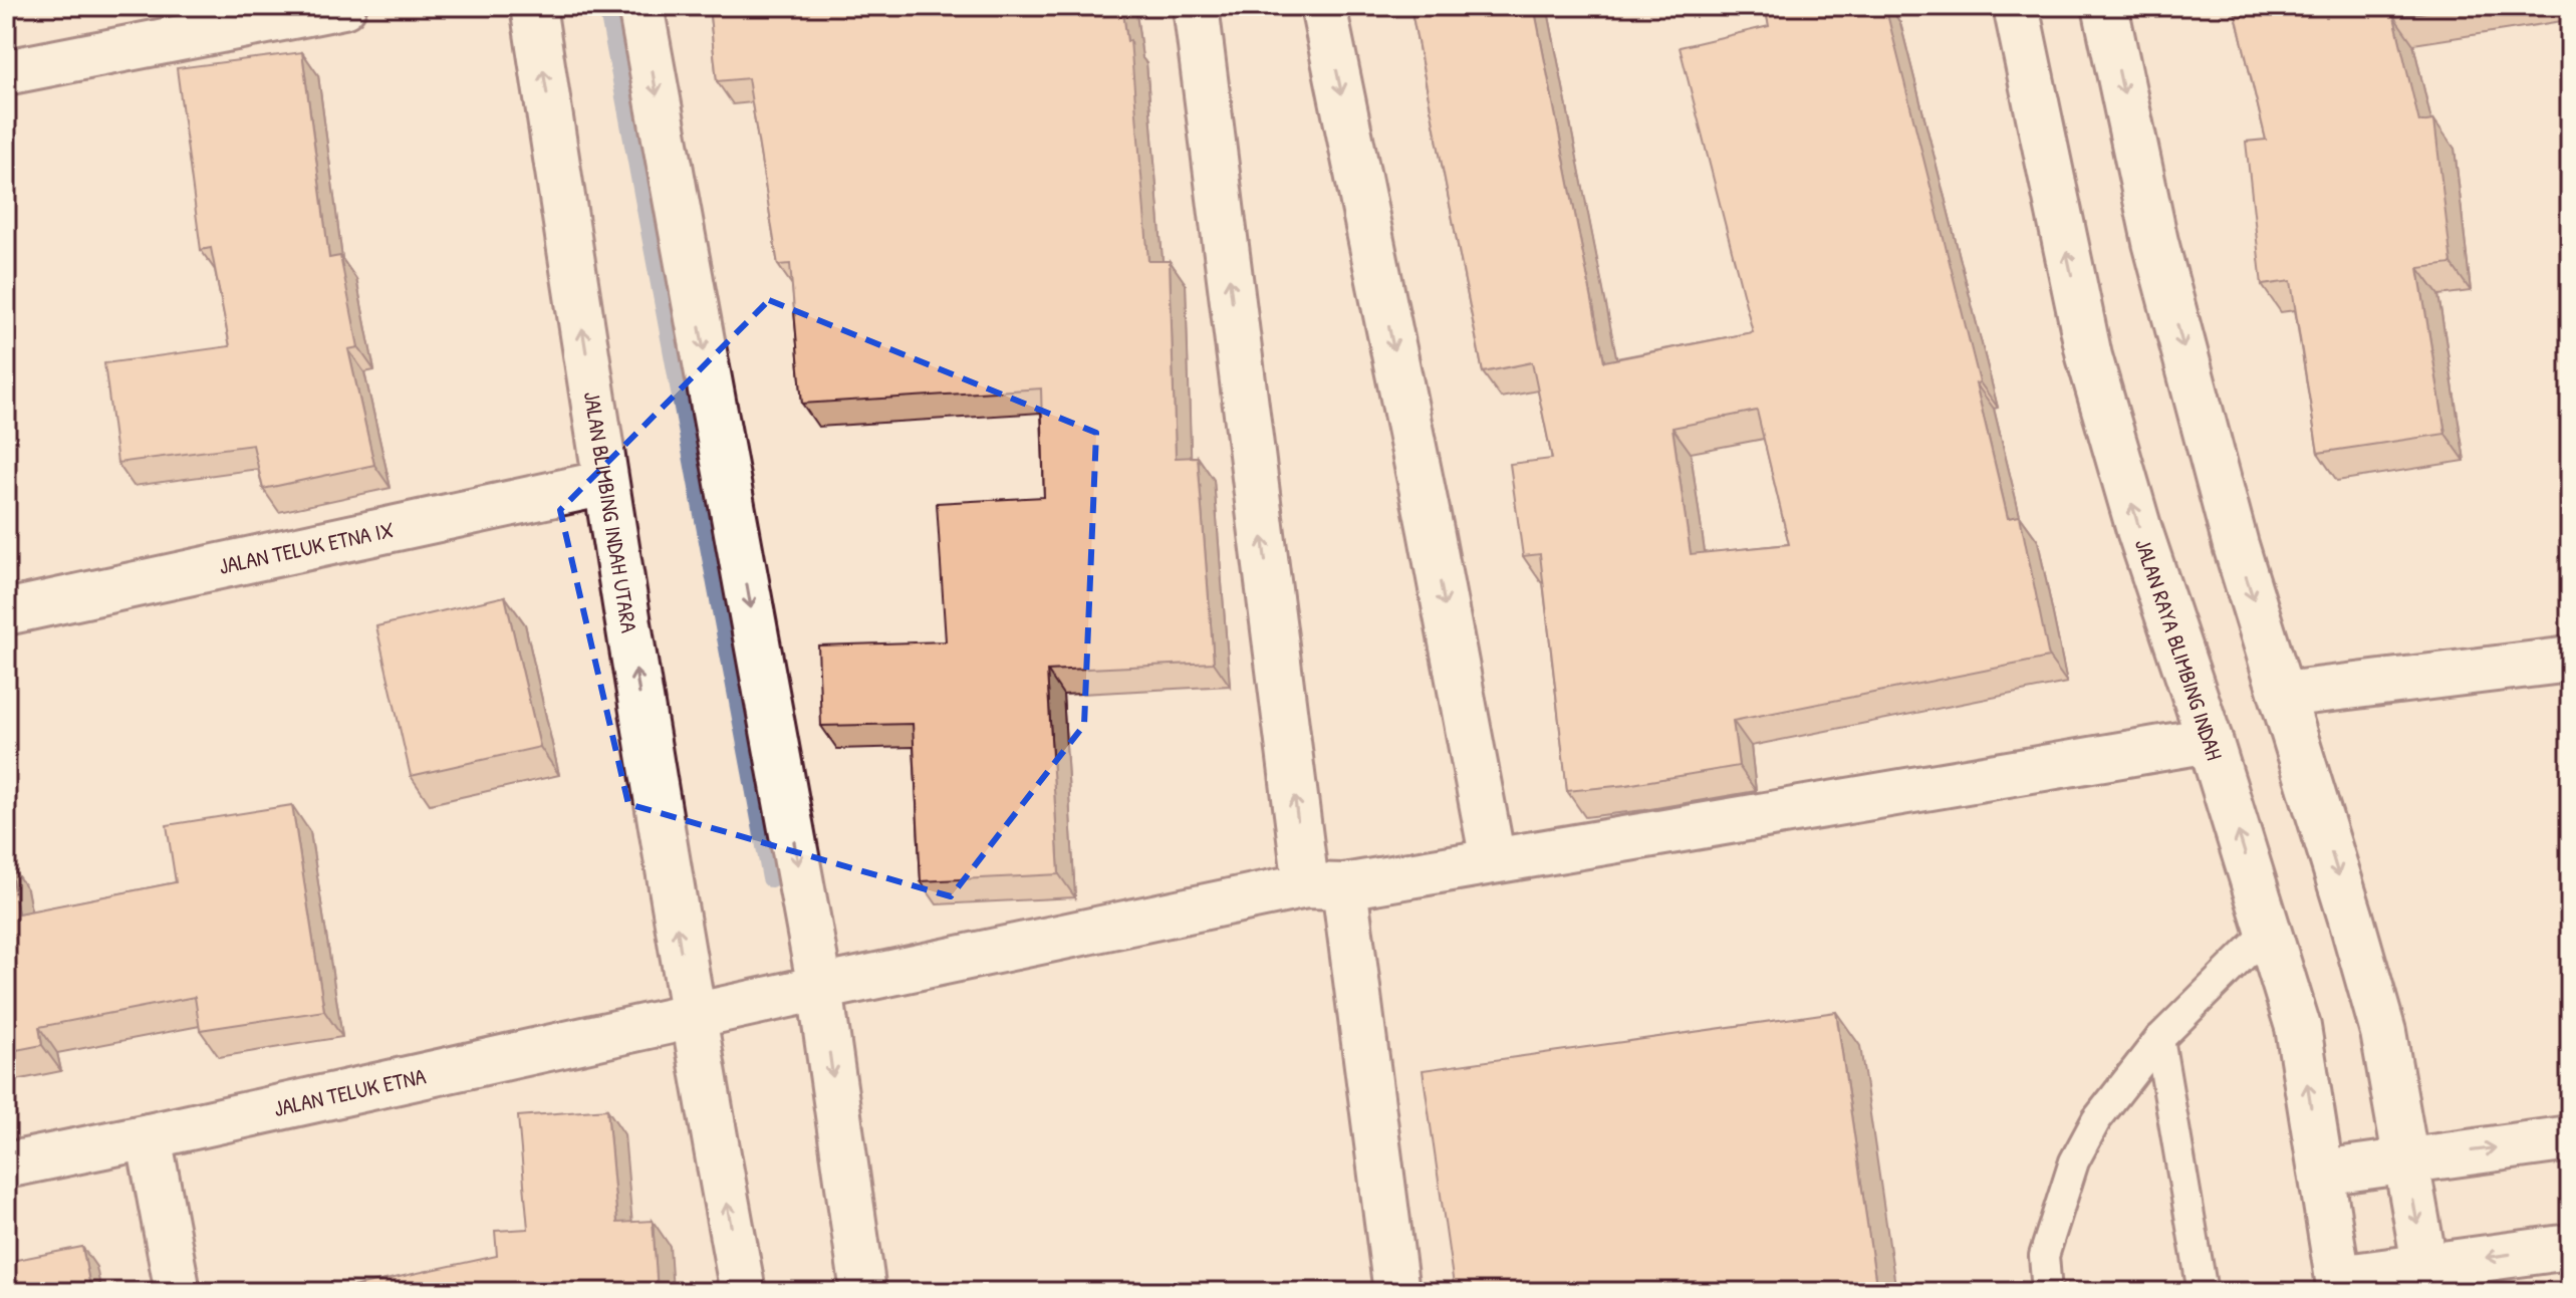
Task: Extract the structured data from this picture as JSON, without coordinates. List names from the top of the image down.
{
  "streets": {
    "street": [
      "JALAN BLIMBING INDAH UTARA",
      "JALAN TELUK ETNA IX",
      "JALAN RAYA BLIMBING INDAH",
      "JALAN TELUK ETNA"
    ]
  },
  "crossings": [
    ["JALAN BLIMBING INDAH UTARA", "JALAN TELUK ETNA IX"],
    ["JALAN BLIMBING INDAH UTARA", "JALAN TELUK ETNA"],
    ["JALAN RAYA BLIMBING INDAH", "JALAN TELUK ETNA"]
  ]
}
